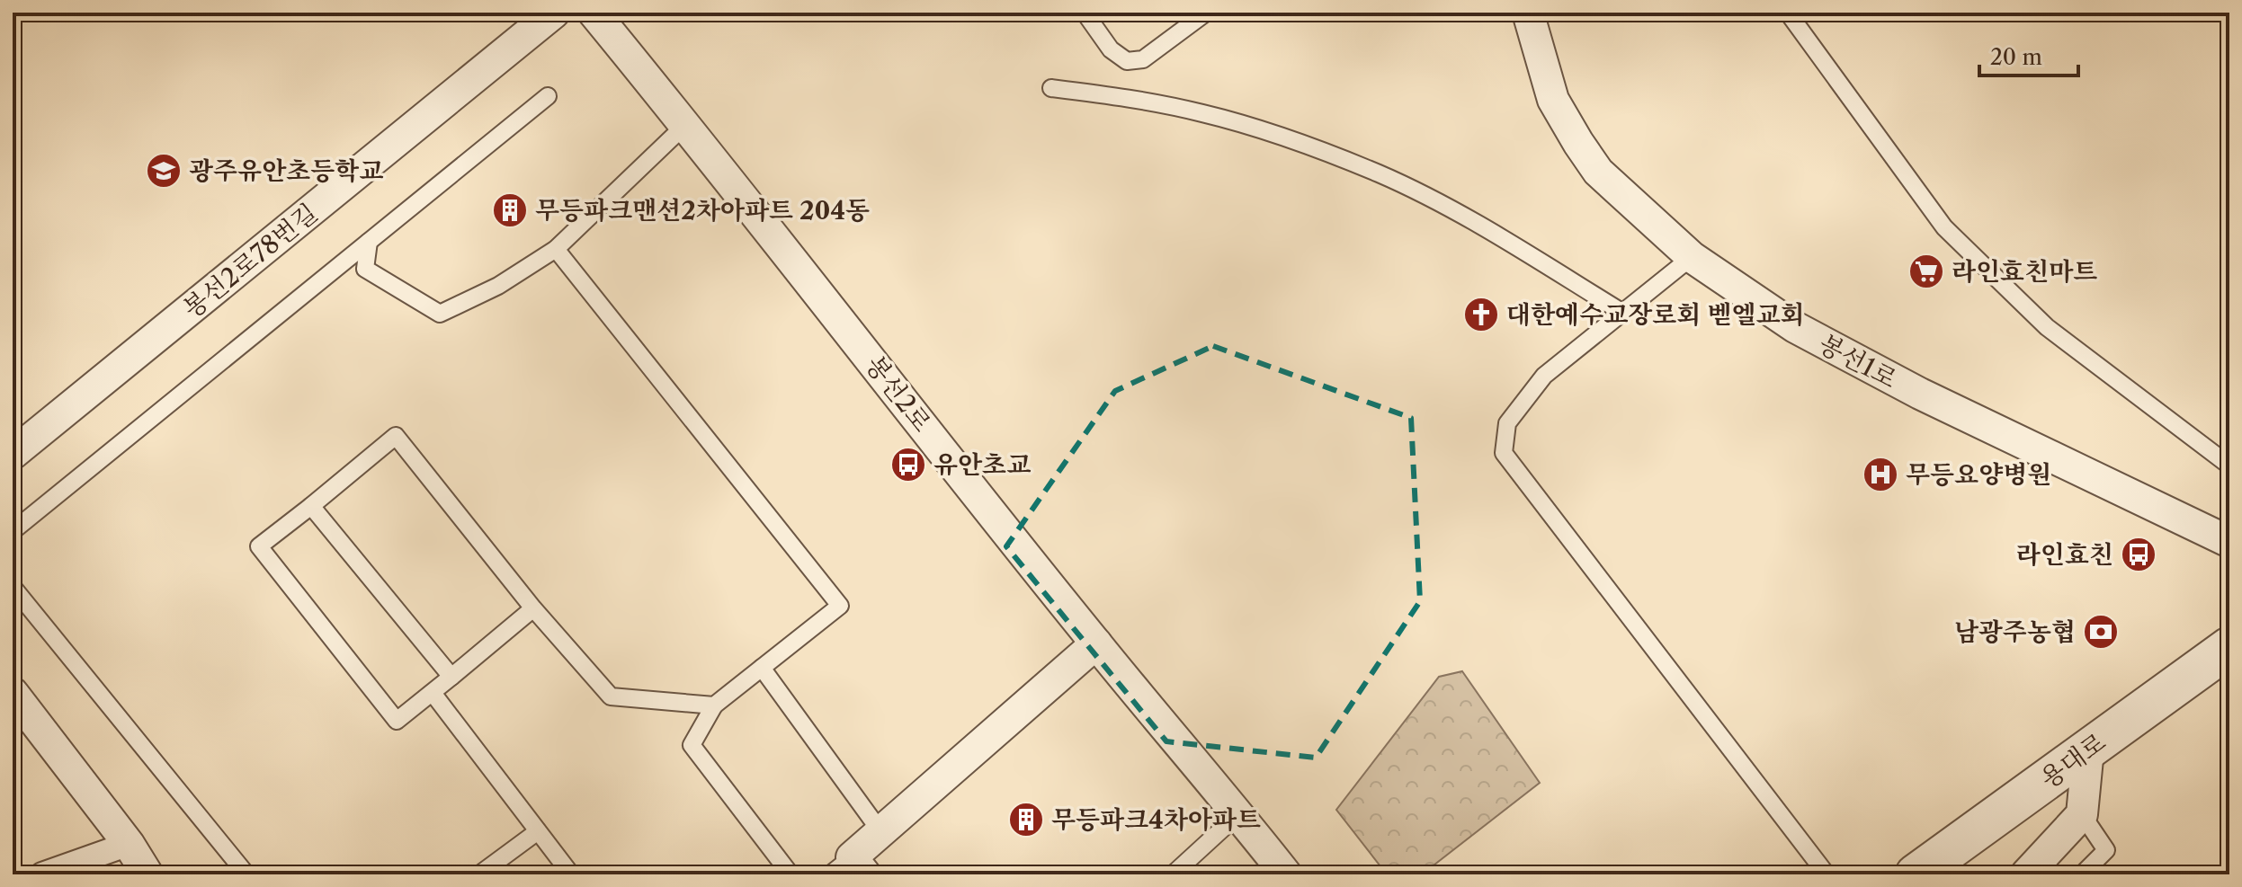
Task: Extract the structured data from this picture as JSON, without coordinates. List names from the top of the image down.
{
  "streets": {
    "street": [
      "봉선2로78번길",
      "봉선1로",
      "봉선2로",
      "용대로"
    ]
  },
  "places": {
    "school or university": ["광주유안초등학교"],
    "building": ["무등파크맨션2차아파트 204동", "무등파크4차아파트"],
    "supermarket": ["라인효친마트"],
    "church": ["대한예수교장로회 벧엘교회"],
    "bus stop": ["유안초교", "라인효친"],
    "hospital": ["무등요양병원"],
    "bank": ["남광주농협"]
  },
  "scale_bar": "20 m"
}
